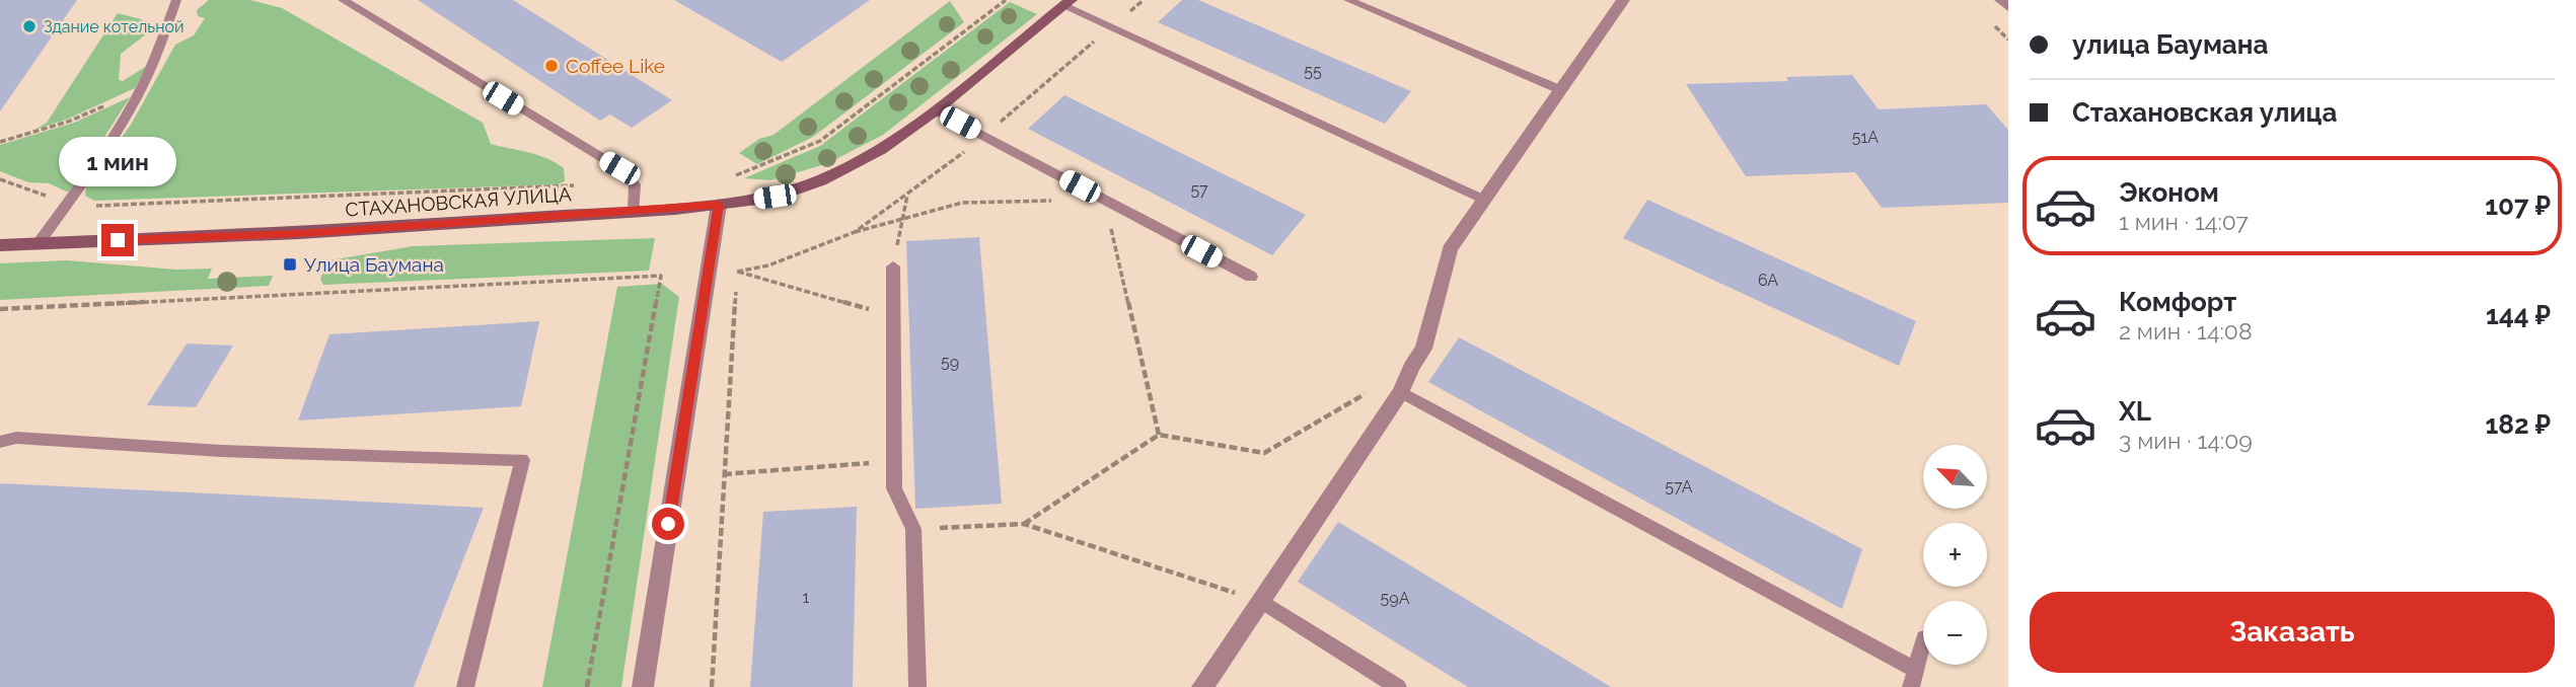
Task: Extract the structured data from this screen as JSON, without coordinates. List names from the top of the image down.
{
  "streets": {
    "main road": ["СТАХАНОВСКАЯ УЛИЦА"]
  },
  "places": {
    "other": ["Здание котельной", "Coffee Like"],
    "transit": ["Улица Баумана"]
  },
  "house_numbers": [
    "55",
    "51А",
    "57",
    "6А",
    "59",
    "57А",
    "1",
    "59А"
  ],
  "north": "top left",
  "page": {
    "banner": ["улица Баумана", "Стахановская улица"],
    "bubble": "1 мин",
    "list": [
      {
        "name": "Эконом",
        "note": "1 мин · 14:07",
        "value": "107 ₽"
      },
      {
        "name": "Комфорт",
        "note": "2 мин · 14:08",
        "value": "144 ₽"
      },
      {
        "name": "XL",
        "note": "3 мин · 14:09",
        "value": "182 ₽"
      }
    ],
    "map_buttons": ["+", "−"],
    "buttons": "Заказать"
  }
}
